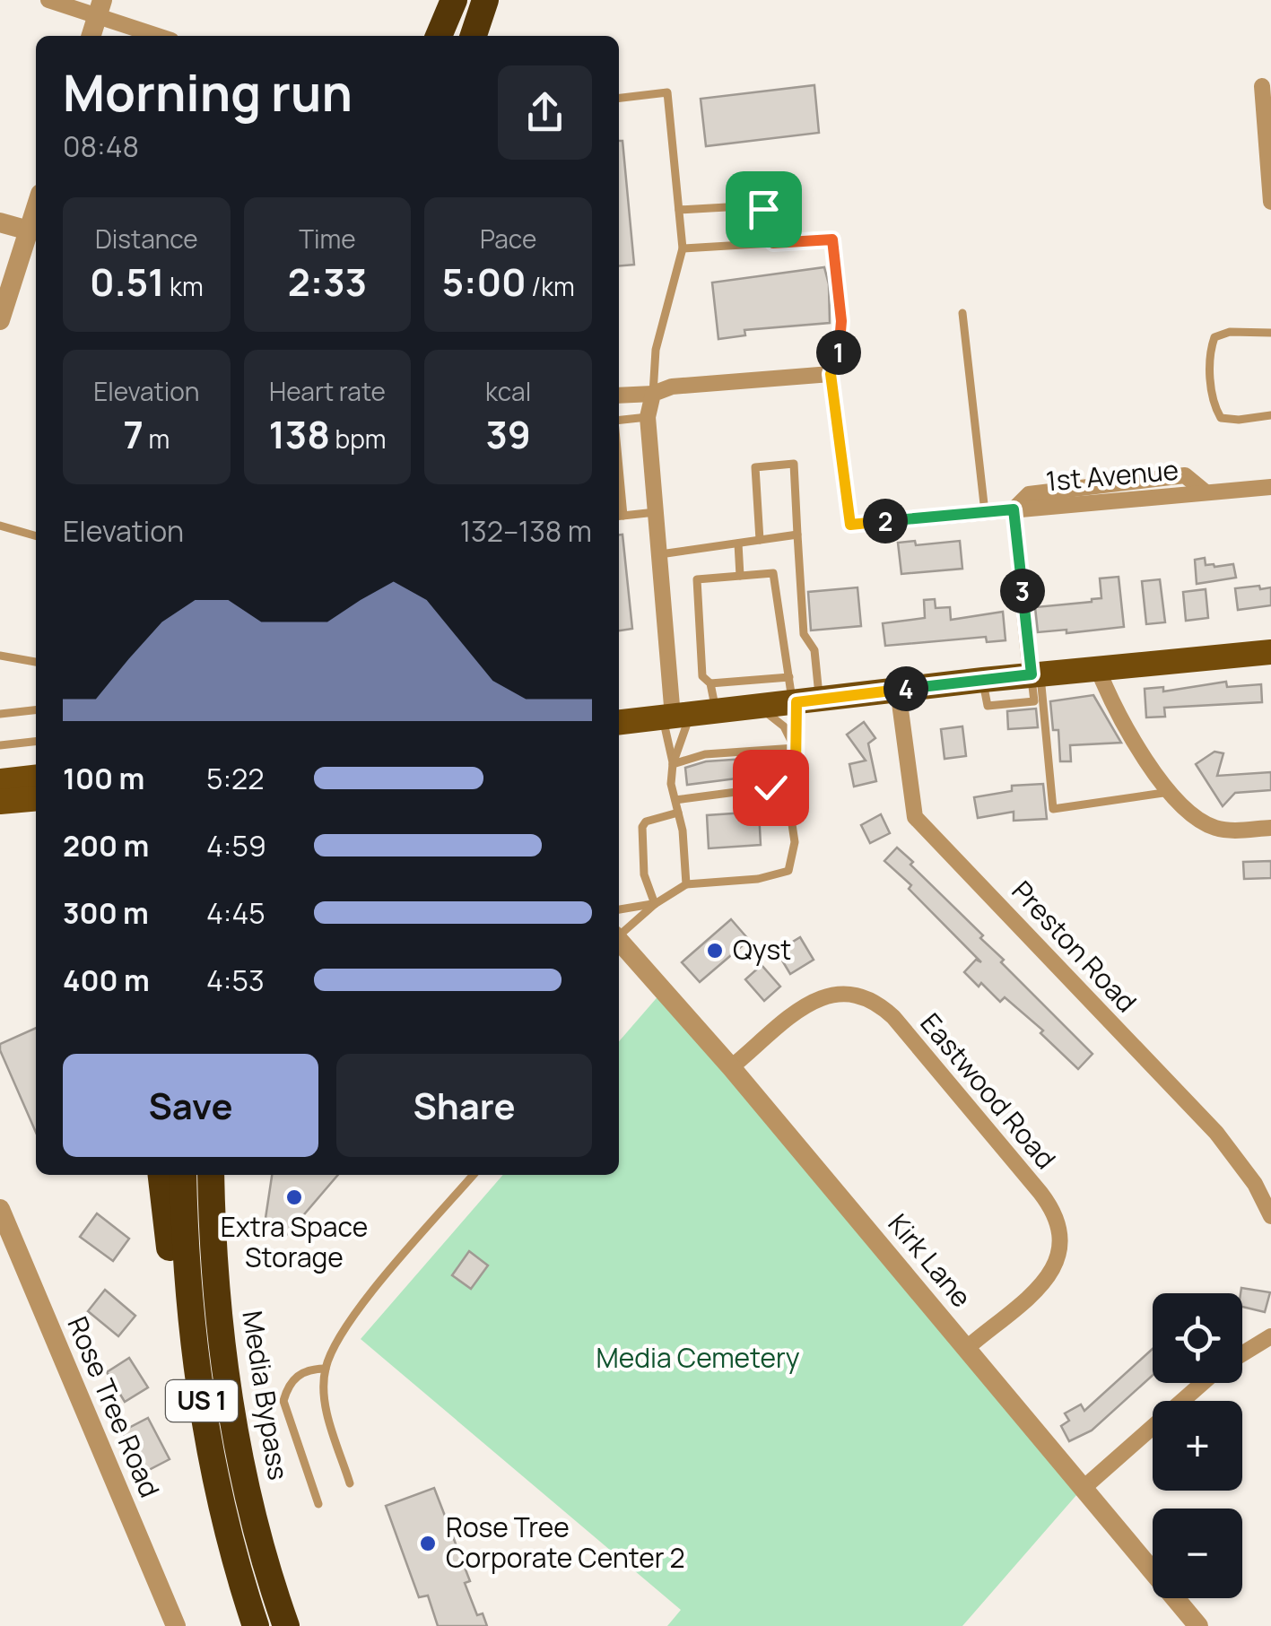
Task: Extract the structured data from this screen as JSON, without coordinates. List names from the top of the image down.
{
  "streets": {
    "highway": ["Media Bypass", "US 1"],
    "street": [
      "1st Avenue",
      "Preston Road",
      "Eastwood Road",
      "Kirk Lane",
      "Rose Tree Road"
    ]
  },
  "crossings": [
    ["Eastwood Road", "Kirk Lane"]
  ],
  "parks": ["Media Cemetery"],
  "places": ["Qyst", "Extra Space Storage", "Rose Tree Corporate Center 2"],
  "page": {
    "heading": ["Morning run", "08:48"],
    "stats": [
      ["Distance", "0.51 km"],
      ["Time", "2:33"],
      ["Pace", "5:00 /km"],
      ["Elevation", "7 m"],
      ["Heart rate", "138 bpm"],
      ["kcal", "39"]
    ],
    "pins": [
      "1",
      "2",
      "3",
      "4"
    ],
    "chart": ["Elevation", "132–138 m"],
    "list": [
      {
        "name": "100 m",
        "note": "5:22"
      },
      {
        "name": "200 m",
        "note": "4:59"
      },
      {
        "name": "300 m",
        "note": "4:45"
      },
      {
        "name": "400 m",
        "note": "4:53"
      }
    ],
    "buttons": ["Save", "Share"],
    "map_buttons": ["+", "−"]
  }
}
